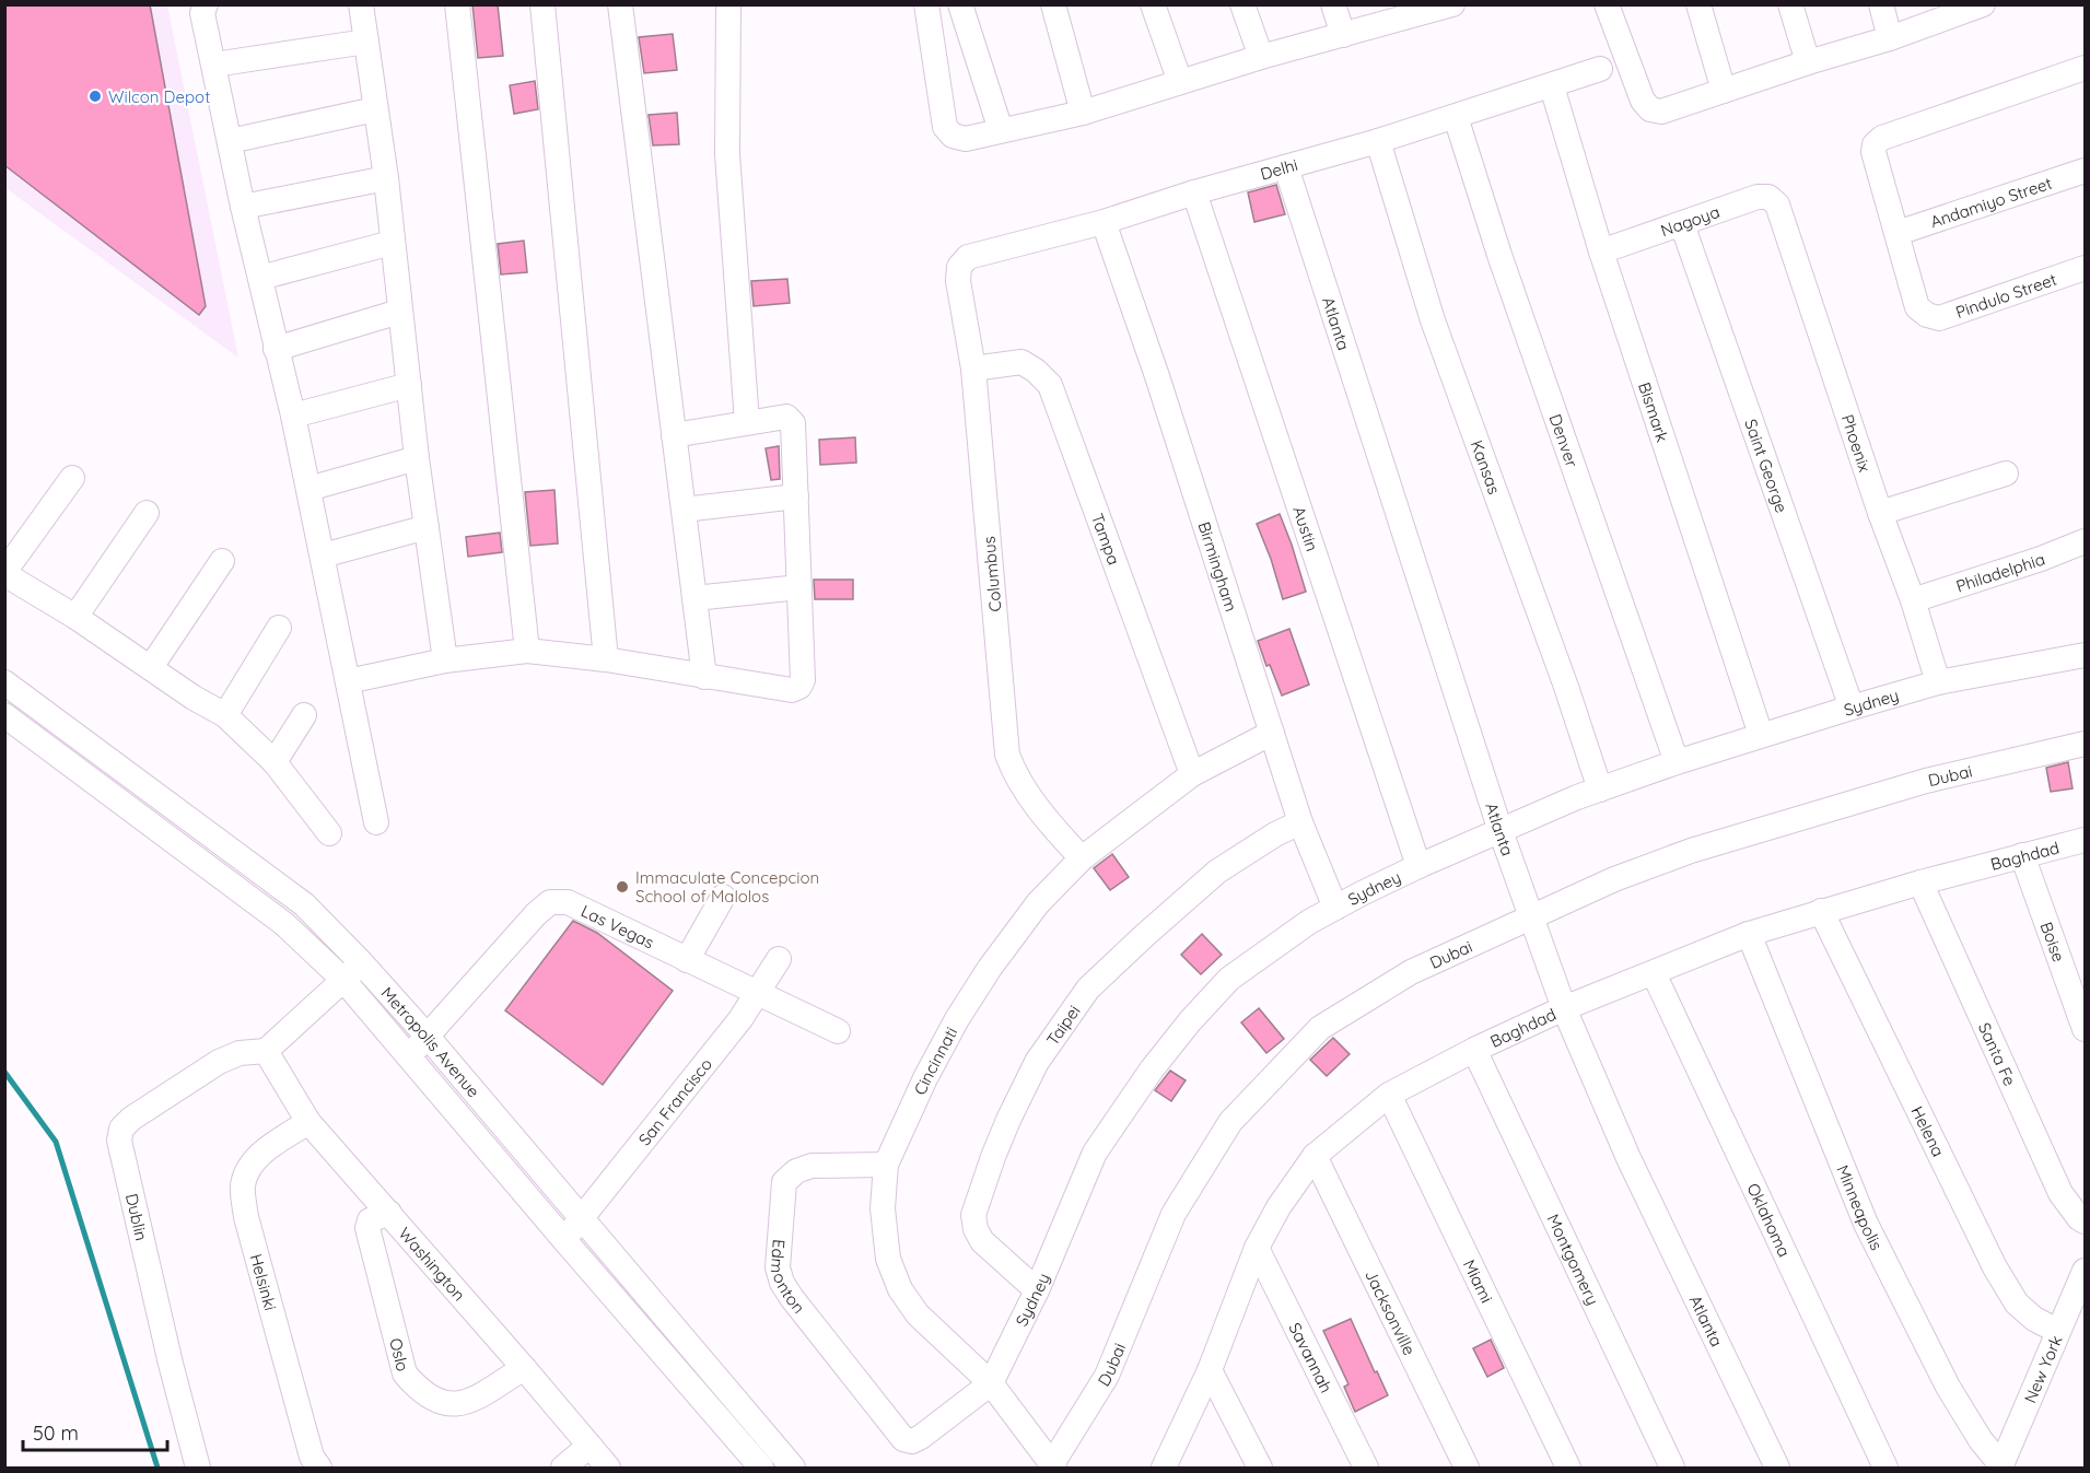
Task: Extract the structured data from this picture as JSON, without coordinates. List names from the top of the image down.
{
  "streets": {
    "street": [
      "Delhi",
      "Andamiyo Street",
      "Nagoya",
      "Pindulo Street",
      "Atlanta",
      "Bismark",
      "Denver",
      "Phoenix",
      "Saint George",
      "Kansas",
      "Austin",
      "Tampa",
      "Birmingham",
      "Philadelphia",
      "Columbus",
      "Sydney",
      "Dubai",
      "Baghdad",
      "Las Vegas",
      "Boise",
      "Taipei",
      "Metropolis Avenue",
      "Santa Fe",
      "Cincinnati",
      "San Francisco",
      "Helena",
      "Minneapolis",
      "Dublin",
      "Oklahoma",
      "Montgomery",
      "Washington",
      "Edmonton",
      "Miami",
      "Helsinki",
      "Jacksonville",
      "Oslo",
      "Savannah",
      "New York"
    ]
  },
  "crossings": [
    ["Delhi", "Atlanta"],
    ["Delhi", "Bismark"],
    ["Delhi", "Denver"],
    ["Delhi", "Kansas"],
    ["Delhi", "Austin"],
    ["Delhi", "Birmingham"],
    ["Delhi", "Columbus"],
    ["Andamiyo Street", "Pindulo Street"],
    ["Nagoya", "Bismark"],
    ["Nagoya", "Phoenix"],
    ["Nagoya", "Saint George"],
    ["Atlanta", "Sydney"],
    ["Atlanta", "Dubai"],
    ["Atlanta", "Baghdad"],
    ["Bismark", "Sydney"],
    ["Denver", "Sydney"],
    ["Phoenix", "Philadelphia"],
    ["Phoenix", "Sydney"],
    ["Saint George", "Sydney"],
    ["Kansas", "Sydney"],
    ["Austin", "Sydney"],
    ["Tampa", "Columbus"],
    ["Tampa", "Cincinnati"],
    ["Birmingham", "Sydney"],
    ["Birmingham", "Taipei"],
    ["Birmingham", "Cincinnati"],
    ["Columbus", "Cincinnati"],
    ["Sydney", "Taipei"],
    ["Sydney", "Cincinnati"],
    ["Sydney", "Edmonton"],
    ["Dubai", "Cincinnati"],
    ["Baghdad", "Boise"],
    ["Baghdad", "Santa Fe"],
    ["Baghdad", "Helena"],
    ["Baghdad", "Minneapolis"],
    ["Baghdad", "Oklahoma"],
    ["Baghdad", "Montgomery"],
    ["Baghdad", "Miami"],
    ["Baghdad", "Jacksonville"],
    ["Baghdad", "Savannah"],
    ["Las Vegas", "Metropolis Avenue"],
    ["Las Vegas", "San Francisco"],
    ["Metropolis Avenue", "San Francisco"],
    ["Cincinnati", "Edmonton"],
    ["Helena", "New York"],
    ["Minneapolis", "New York"],
    ["Dublin", "Washington"],
    ["Washington", "Helsinki"],
    ["Washington", "Oslo"]
  ],
  "places": ["Wilcon Depot", "Immaculate Concepcion School of Malolos"],
  "scale_bar": "50 m"
}
